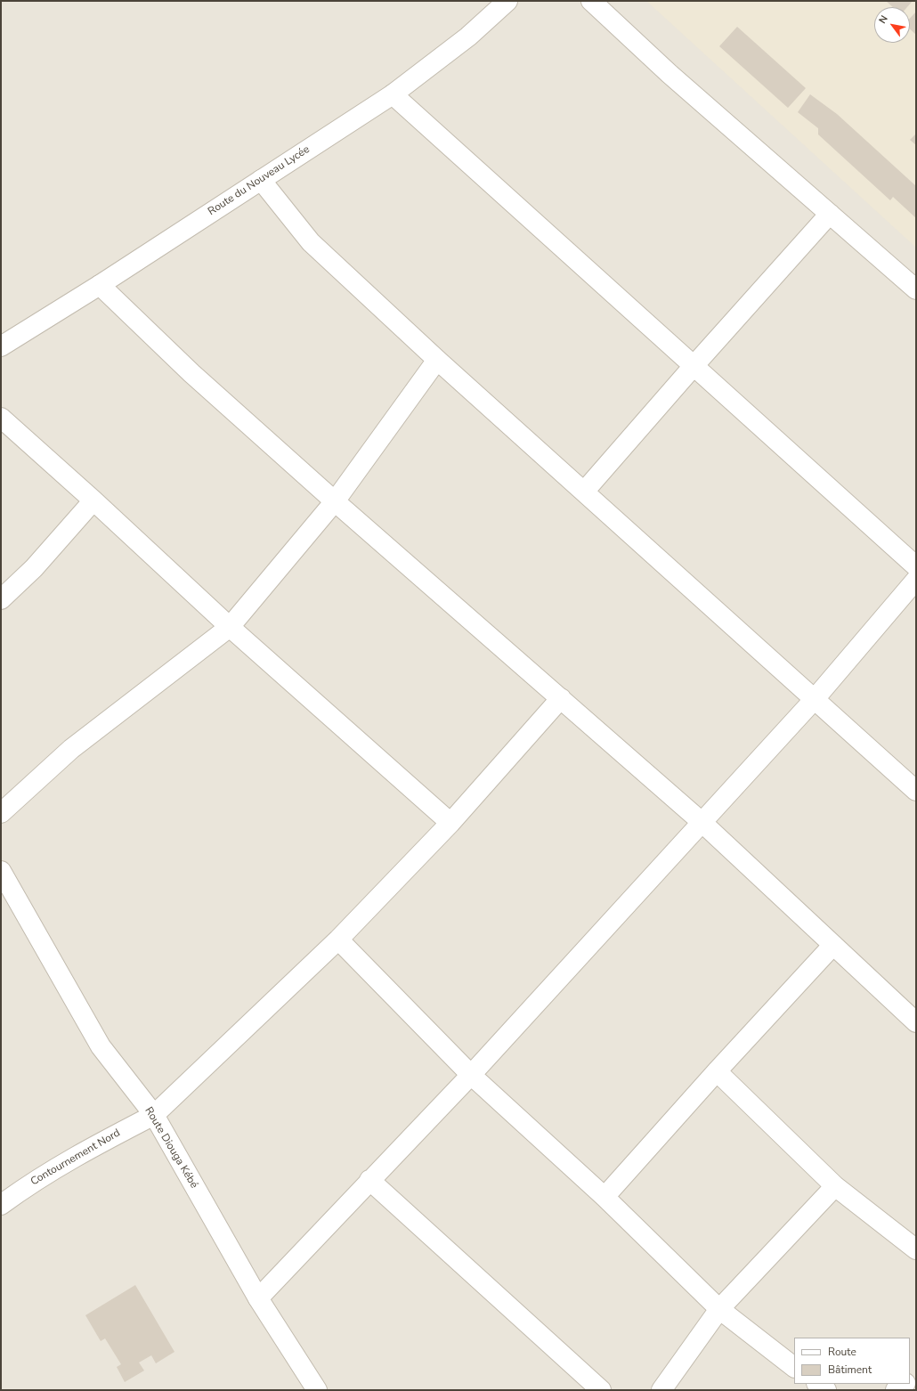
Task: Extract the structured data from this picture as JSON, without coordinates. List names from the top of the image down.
{
  "streets": {
    "street": ["Route du Nouveau Lycée", "Route Diouga Kébé", "Contournement Nord"]
  },
  "crossings": [
    ["Route Diouga Kébé", "Contournement Nord"]
  ],
  "legend": ["Route", "Bâtiment"],
  "north": "top left"
}
